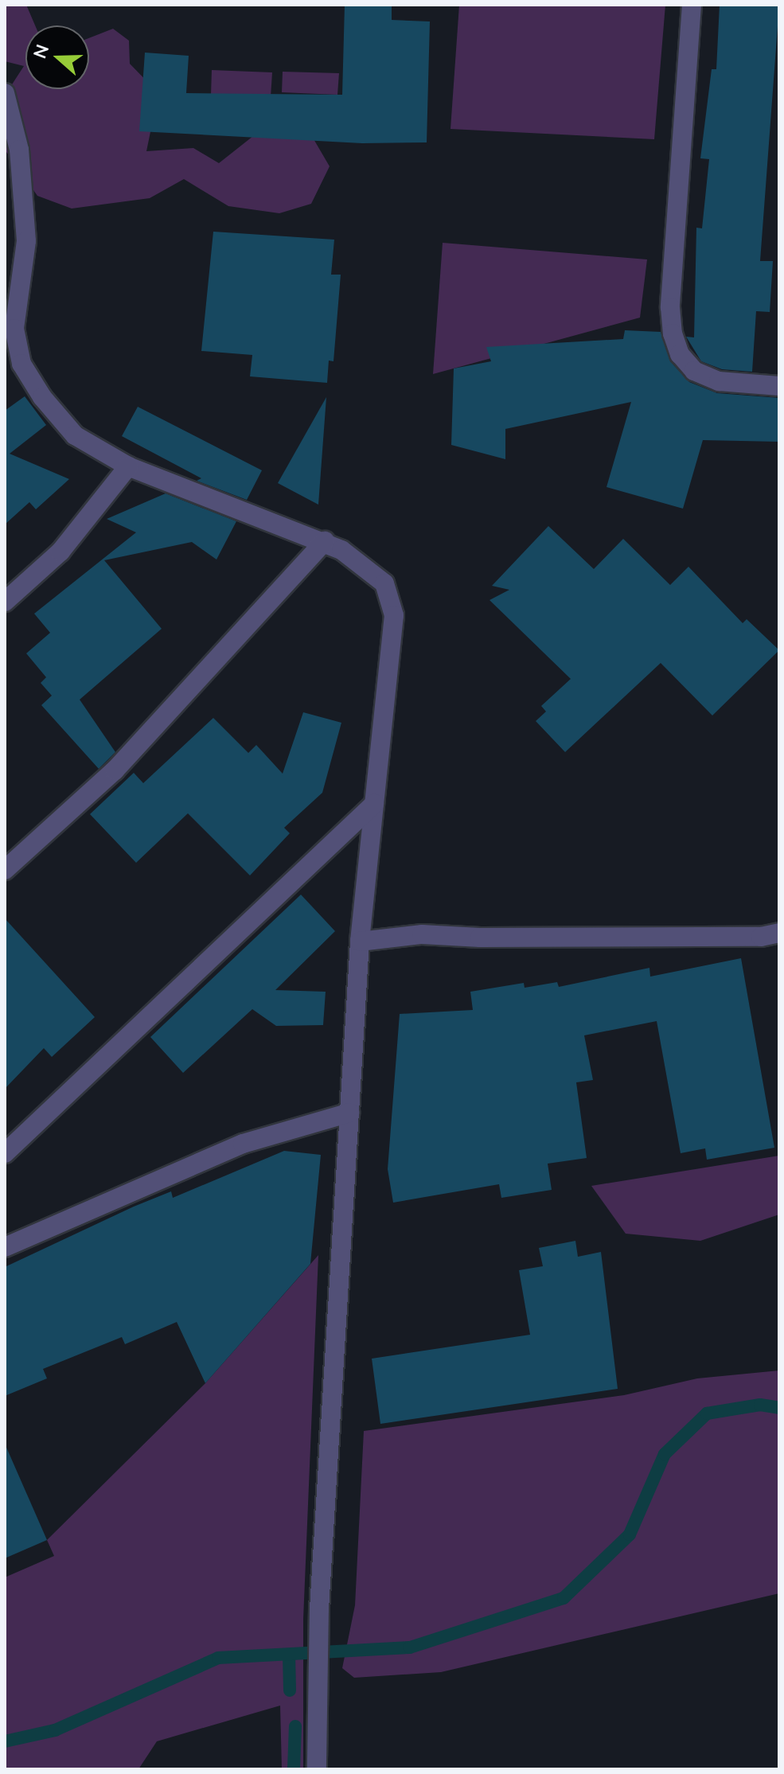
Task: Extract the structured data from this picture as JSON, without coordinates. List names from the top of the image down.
{
  "north": "left"
}
